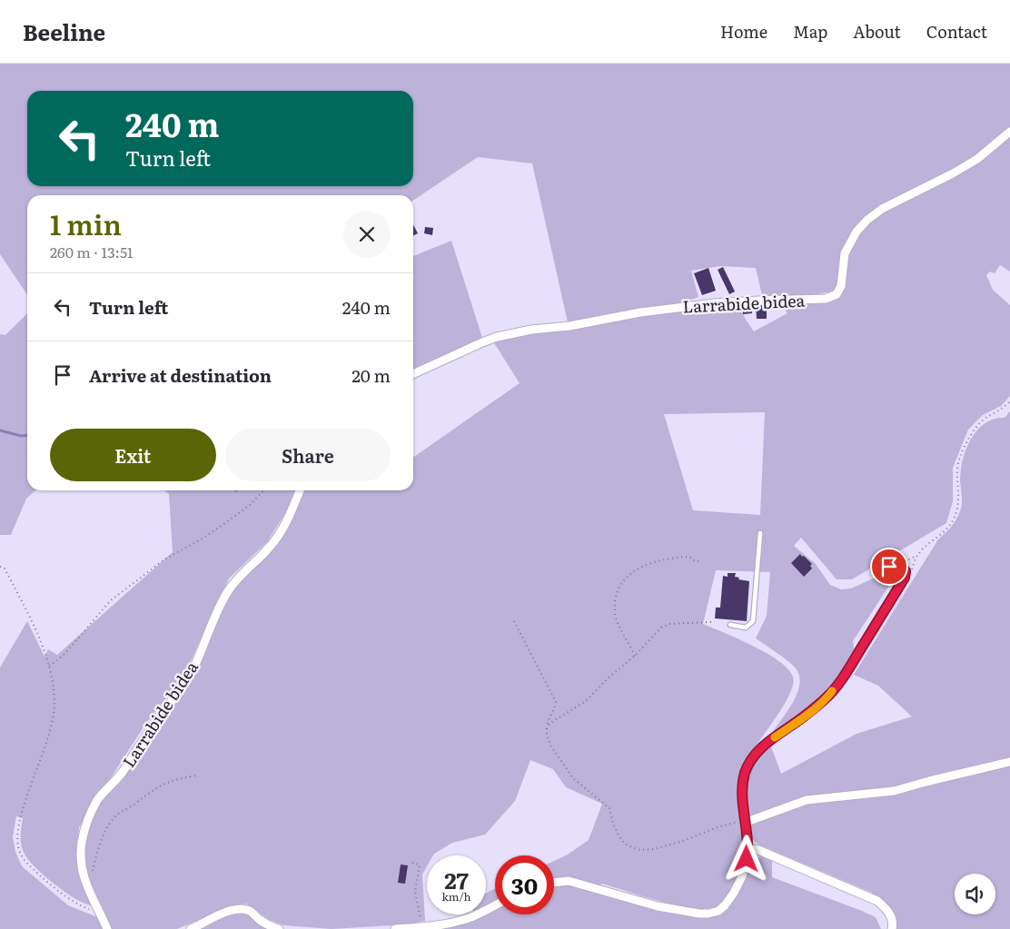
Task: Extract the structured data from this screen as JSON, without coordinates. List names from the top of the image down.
{
  "streets": {
    "street": ["Larrabide bidea"]
  },
  "page": {
    "header": "Beeline",
    "nav": [
      "Home",
      "Map",
      "About",
      "Contact"
    ],
    "turn": ["240 m", "Turn left"],
    "heading": ["1 min", "260 m · 13:51"],
    "list": [
      {
        "name": "Turn left",
        "value": "240 m"
      },
      {
        "name": "Arrive at destination",
        "value": "20 m"
      }
    ],
    "buttons": ["Exit", "Share"],
    "speed": "27 km/h",
    "limit": "30"
  }
}
